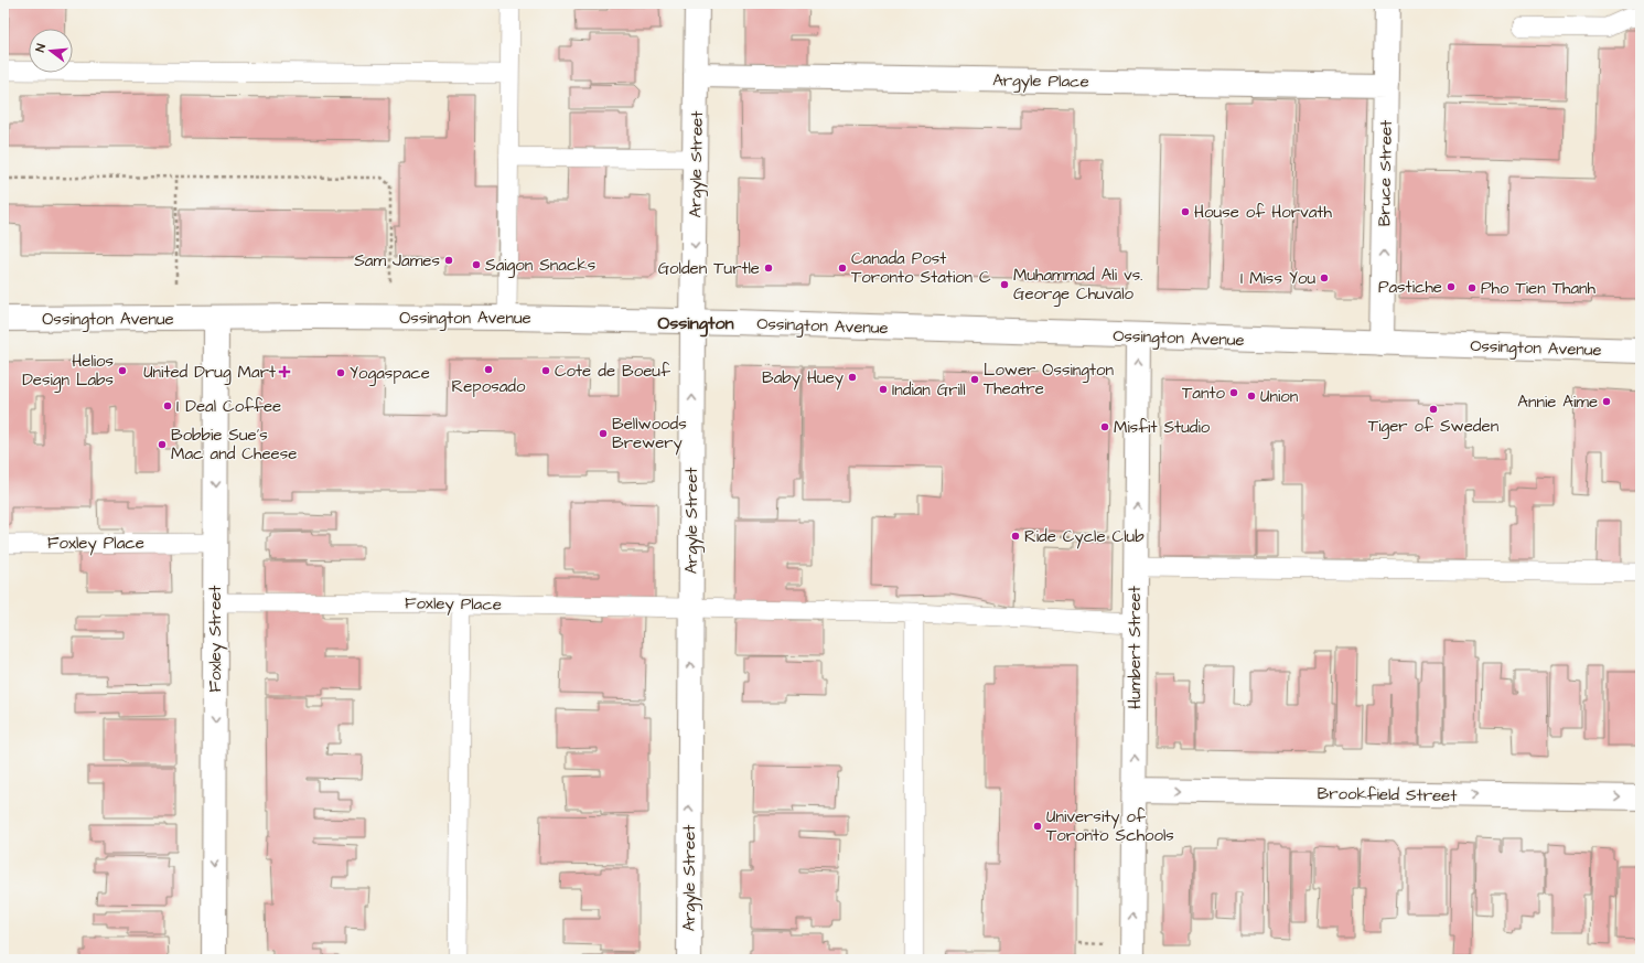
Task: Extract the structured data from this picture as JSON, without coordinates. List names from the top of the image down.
{
  "streets": {
    "street": [
      "Argyle Place",
      "Argyle Street",
      "Bruce Street",
      "Ossington Avenue",
      "Foxley Street",
      "Humbert Street",
      "Brookfield Street"
    ],
    "lane": ["Foxley Place"]
  },
  "crossings": [
    ["Argyle Place", "Argyle Street"],
    ["Argyle Place", "Bruce Street"],
    ["Argyle Street", "Ossington Avenue"],
    ["Argyle Street", "Foxley Place"],
    ["Bruce Street", "Ossington Avenue"],
    ["Ossington Avenue", "Foxley Street"],
    ["Ossington Avenue", "Humbert Street"],
    ["Foxley Place", "Foxley Street"],
    ["Foxley Place", "Humbert Street"],
    ["Humbert Street", "Brookfield Street"]
  ],
  "one_way": [
    "Bruce Street",
    "Foxley Street",
    "Humbert Street",
    "Brookfield Street"
  ],
  "districts": ["Ossington"],
  "places": {
    "other": [
      "House of Horvath",
      "Sam James",
      "Saigon Snacks",
      "Golden Turtle",
      "Canada Post Toronto Station C",
      "I Miss You",
      "Muhammad Ali vs. George Chuvalo",
      "Pastiche",
      "Pho Tien Thanh",
      "Reposado",
      "Helios Design Labs",
      "Cote de Boeuf",
      "Yogaspace",
      "Baby Huey",
      "Lower Ossington Theatre",
      "Indian Grill",
      "Tanto",
      "Union",
      "Annie Aime",
      "I Deal Coffee",
      "Tiger of Sweden",
      "Misfit Studio",
      "Bellwoods Brewery",
      "Bobbie Sue's Mac and Cheese",
      "Ride Cycle Club",
      "University of Toronto Schools"
    ],
    "health": ["United Drug Mart"]
  },
  "north": "left"
}
